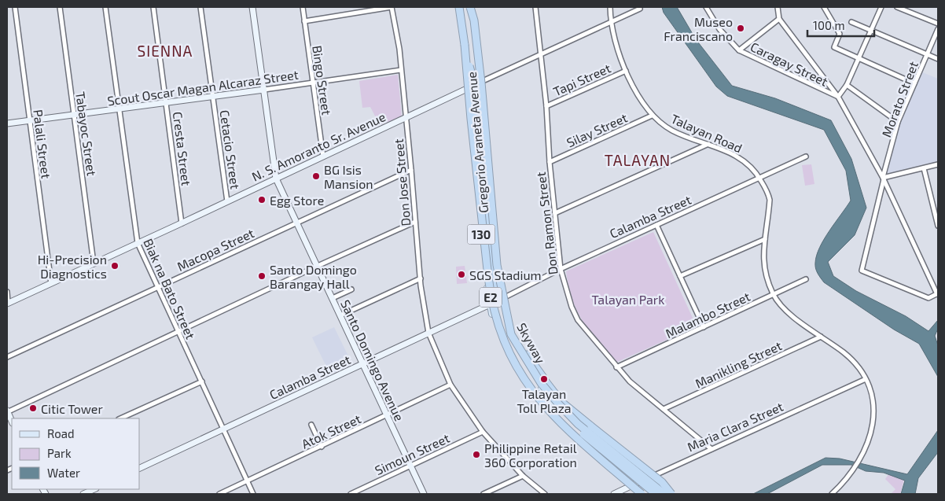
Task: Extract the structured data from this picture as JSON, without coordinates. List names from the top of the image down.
{
  "streets": {
    "highway": ["E2", "Skyway"],
    "main road": ["Gregorio Araneta Avenue", "130"],
    "street": [
      "Caragay Street",
      "Tapi Street",
      "Bingo Street",
      "Scout Oscar Magan Alcaraz Street",
      "Morato Street",
      "Silay Street",
      "Talayan Road",
      "Tabayoc Street",
      "Palali Street",
      "N. S. Amoranto Sr. Avenue",
      "Cresta Street",
      "Cetacio Street",
      "Don Jose Street",
      "Calamba Street",
      "Don Ramon Street",
      "Macopa Street",
      "Biak na Bato Street",
      "Malambo Street",
      "Santo Domingo Avenue",
      "Manikling Street",
      "Maria Clara Street",
      "Atok Street",
      "Simoun Street"
    ]
  },
  "crossings": [
    ["Tapi Street", "Talayan Road"],
    ["Tapi Street", "Don Ramon Street"],
    ["Bingo Street", "Scout Oscar Magan Alcaraz Street"],
    ["Bingo Street", "N. S. Amoranto Sr. Avenue"],
    ["Scout Oscar Magan Alcaraz Street", "Tabayoc Street"],
    ["Scout Oscar Magan Alcaraz Street", "Palali Street"],
    ["Scout Oscar Magan Alcaraz Street", "Cresta Street"],
    ["Scout Oscar Magan Alcaraz Street", "Cetacio Street"],
    ["Scout Oscar Magan Alcaraz Street", "Don Jose Street"],
    ["Scout Oscar Magan Alcaraz Street", "Biak na Bato Street"],
    ["Scout Oscar Magan Alcaraz Street", "Santo Domingo Avenue"],
    ["Silay Street", "Talayan Road"],
    ["Silay Street", "Don Ramon Street"],
    ["Talayan Road", "N. S. Amoranto Sr. Avenue"],
    ["Talayan Road", "Calamba Street"],
    ["Talayan Road", "Malambo Street"],
    ["Talayan Road", "Manikling Street"],
    ["Talayan Road", "Maria Clara Street"],
    ["Tabayoc Street", "N. S. Amoranto Sr. Avenue"],
    ["Gregorio Araneta Avenue", "N. S. Amoranto Sr. Avenue"],
    ["Gregorio Araneta Avenue", "Calamba Street"],
    ["Gregorio Araneta Avenue", "Skyway"],
    ["Gregorio Araneta Avenue", "Maria Clara Street"],
    ["Palali Street", "N. S. Amoranto Sr. Avenue"],
    ["N. S. Amoranto Sr. Avenue", "Cresta Street"],
    ["N. S. Amoranto Sr. Avenue", "Cetacio Street"],
    ["N. S. Amoranto Sr. Avenue", "Don Jose Street"],
    ["N. S. Amoranto Sr. Avenue", "Don Ramon Street"],
    ["N. S. Amoranto Sr. Avenue", "Biak na Bato Street"],
    ["N. S. Amoranto Sr. Avenue", "Santo Domingo Avenue"],
    ["Don Jose Street", "Calamba Street"],
    ["Don Jose Street", "Macopa Street"],
    ["Don Jose Street", "Atok Street"],
    ["Don Jose Street", "Simoun Street"],
    ["Calamba Street", "Don Ramon Street"],
    ["Calamba Street", "Biak na Bato Street"],
    ["Calamba Street", "Santo Domingo Avenue"],
    ["Don Ramon Street", "Malambo Street"],
    ["Don Ramon Street", "Manikling Street"],
    ["Don Ramon Street", "Maria Clara Street"],
    ["Macopa Street", "Biak na Bato Street"],
    ["Macopa Street", "Santo Domingo Avenue"],
    ["Biak na Bato Street", "Atok Street"],
    ["Santo Domingo Avenue", "Atok Street"],
    ["Santo Domingo Avenue", "Simoun Street"]
  ],
  "districts": ["SIENNA", "TALAYAN"],
  "parks": ["Talayan Park"],
  "places": [
    "Museo Franciscano",
    "BG Isis Mansion",
    "Egg Store",
    "Hi-Precision Diagnostics",
    "SGS Stadium",
    "Santo Domingo Barangay Hall",
    "Talayan Toll Plaza",
    "Citic Tower",
    "Philippine Retail 360 Corporation"
  ],
  "legend": ["Road", "Park", "Water"],
  "scale_bar": "100 m"
}
